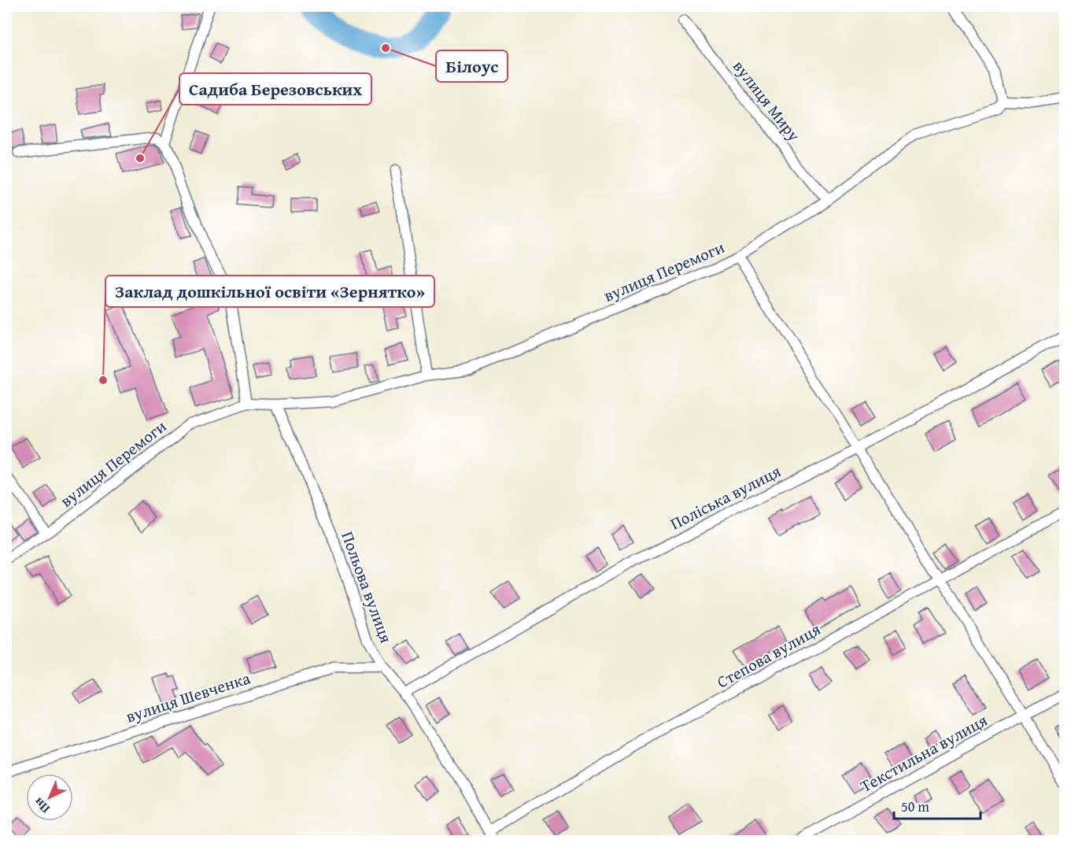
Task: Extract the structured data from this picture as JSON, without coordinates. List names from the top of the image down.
{
  "streets": {
    "street": [
      "вулиця Миру",
      "вулиця Перемоги",
      "Поліська вулиця",
      "Польова вулиця",
      "Степова вулиця",
      "вулиця Шевченка",
      "Текстильна вулиця"
    ]
  },
  "crossings": [
    ["вулиця Миру", "вулиця Перемоги"],
    ["вулиця Перемоги", "Польова вулиця"],
    ["Поліська вулиця", "Польова вулиця"],
    ["Польова вулиця", "Степова вулиця"],
    ["Польова вулиця", "вулиця Шевченка"]
  ],
  "places": ["Білоус", "Садиба Березовських", "Заклад дошкільної освіти «Зернятко»"],
  "scale_bar": "50 m",
  "north": "bottom left"
}
